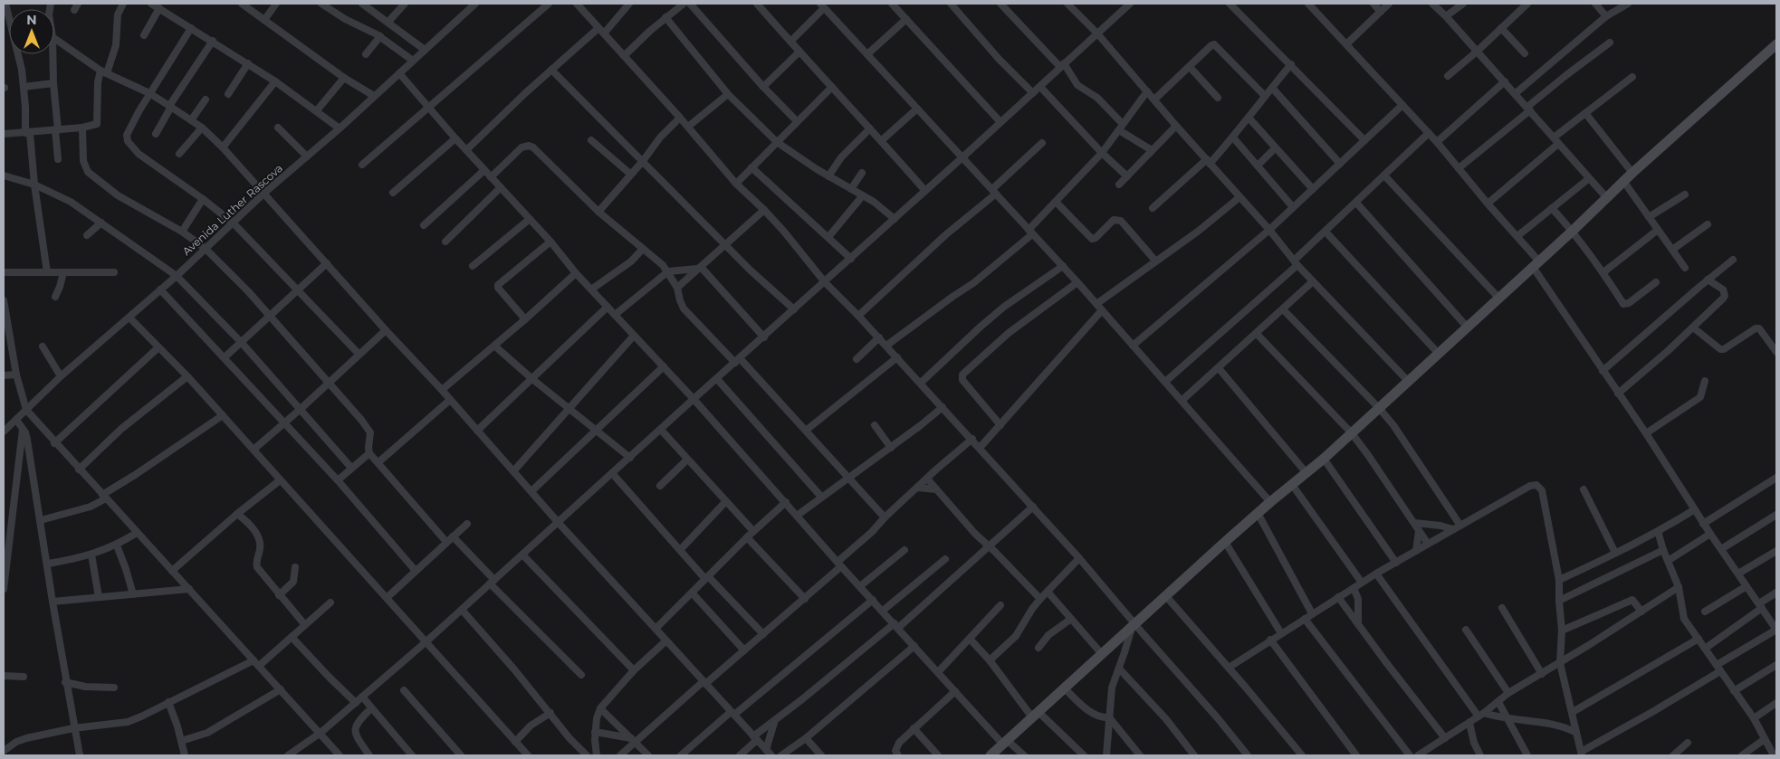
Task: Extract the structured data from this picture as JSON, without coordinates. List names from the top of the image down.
{
  "streets": {
    "street": ["Avenida Luther Rascova"]
  },
  "north": "top"
}
